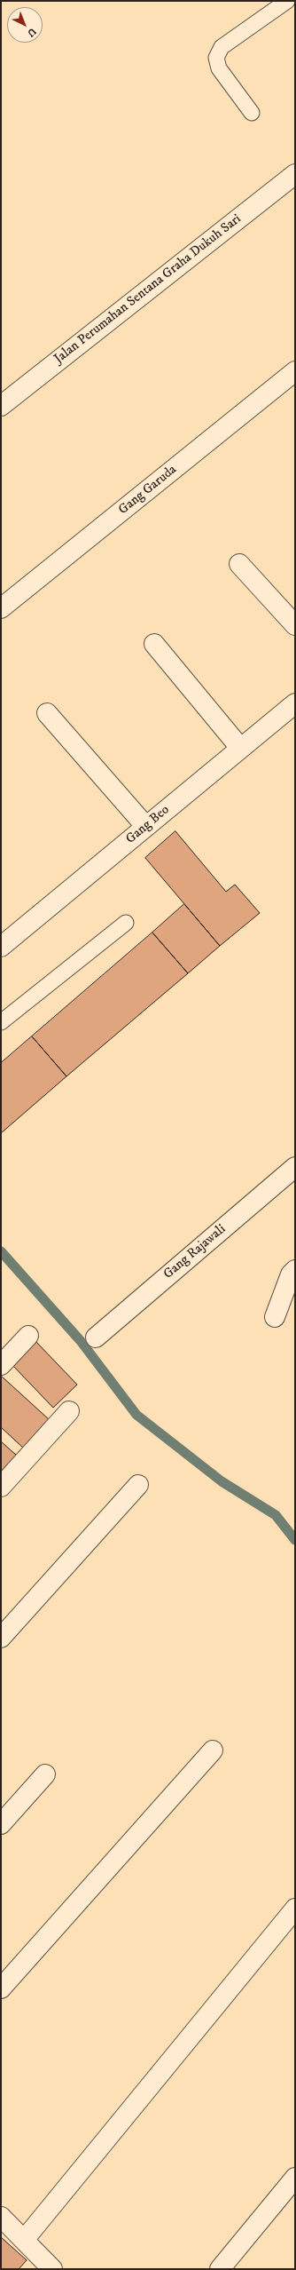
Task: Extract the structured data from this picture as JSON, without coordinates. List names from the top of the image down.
{
  "streets": {
    "street": [
      "Jalan Perumahan Sentana Graha Dukuh Sari",
      "Gang Garuda",
      "Gang Beo",
      "Gang Rajawali"
    ]
  },
  "north": "bottom right"
}
